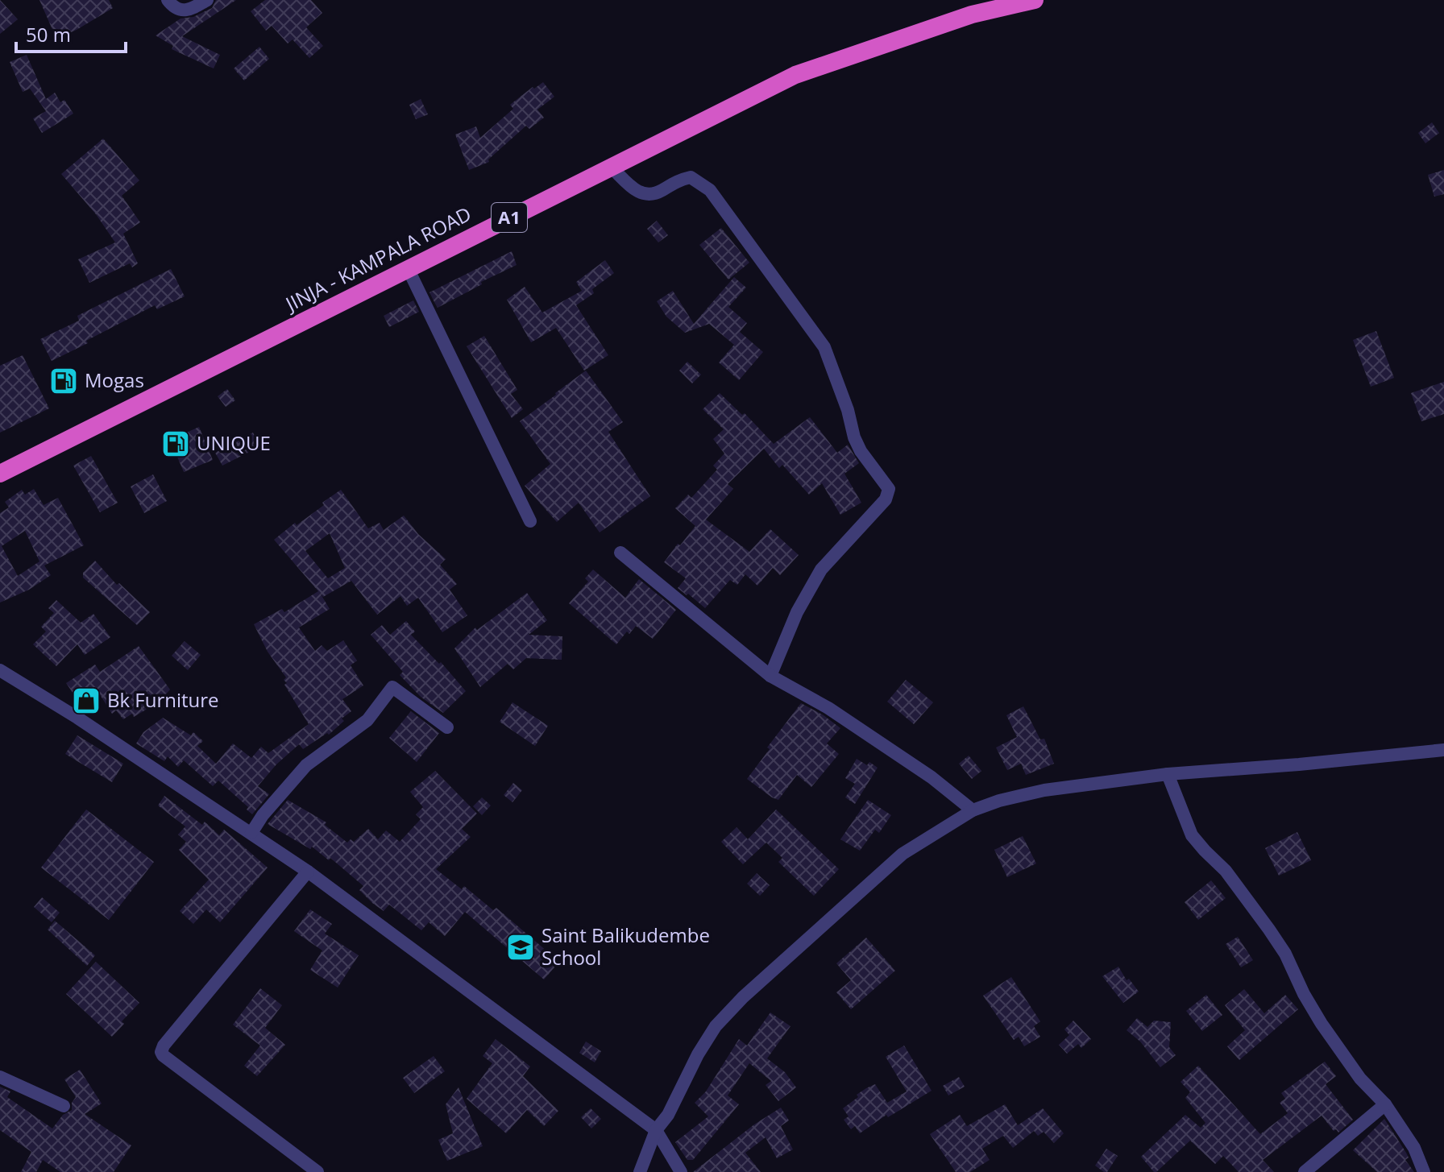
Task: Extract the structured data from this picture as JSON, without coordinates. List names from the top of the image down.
{
  "streets": {
    "highway": ["A1", "JINJA - KAMPALA ROAD"]
  },
  "places": {
    "fuel station": ["Mogas", "UNIQUE"],
    "shop": ["Bk Furniture"],
    "school or university": ["Saint Balikudembe School"]
  },
  "scale_bar": "50 m"
}
